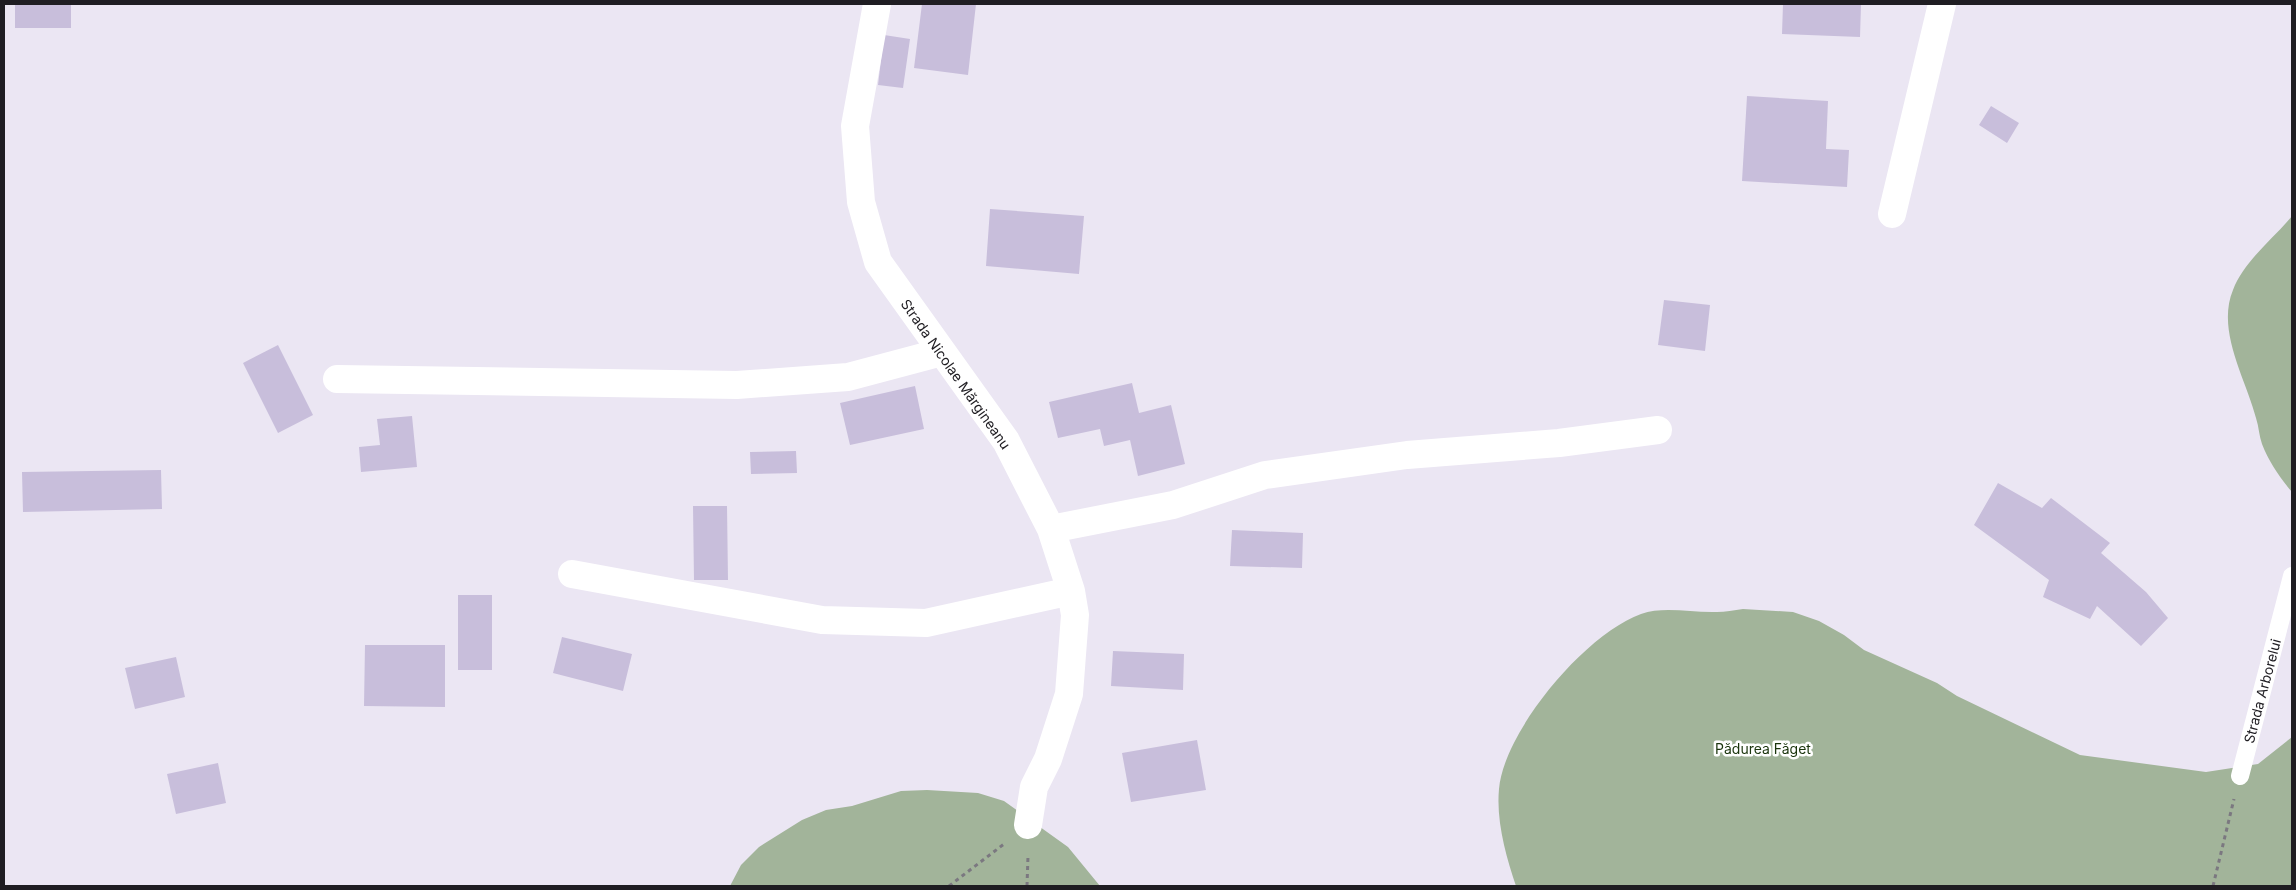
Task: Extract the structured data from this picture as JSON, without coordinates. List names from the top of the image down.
{
  "streets": {
    "street": ["Strada Nicolae Mărgineanu"],
    "lane": ["Strada Arborelui"]
  },
  "parks": ["Pădurea Făget"]
}
